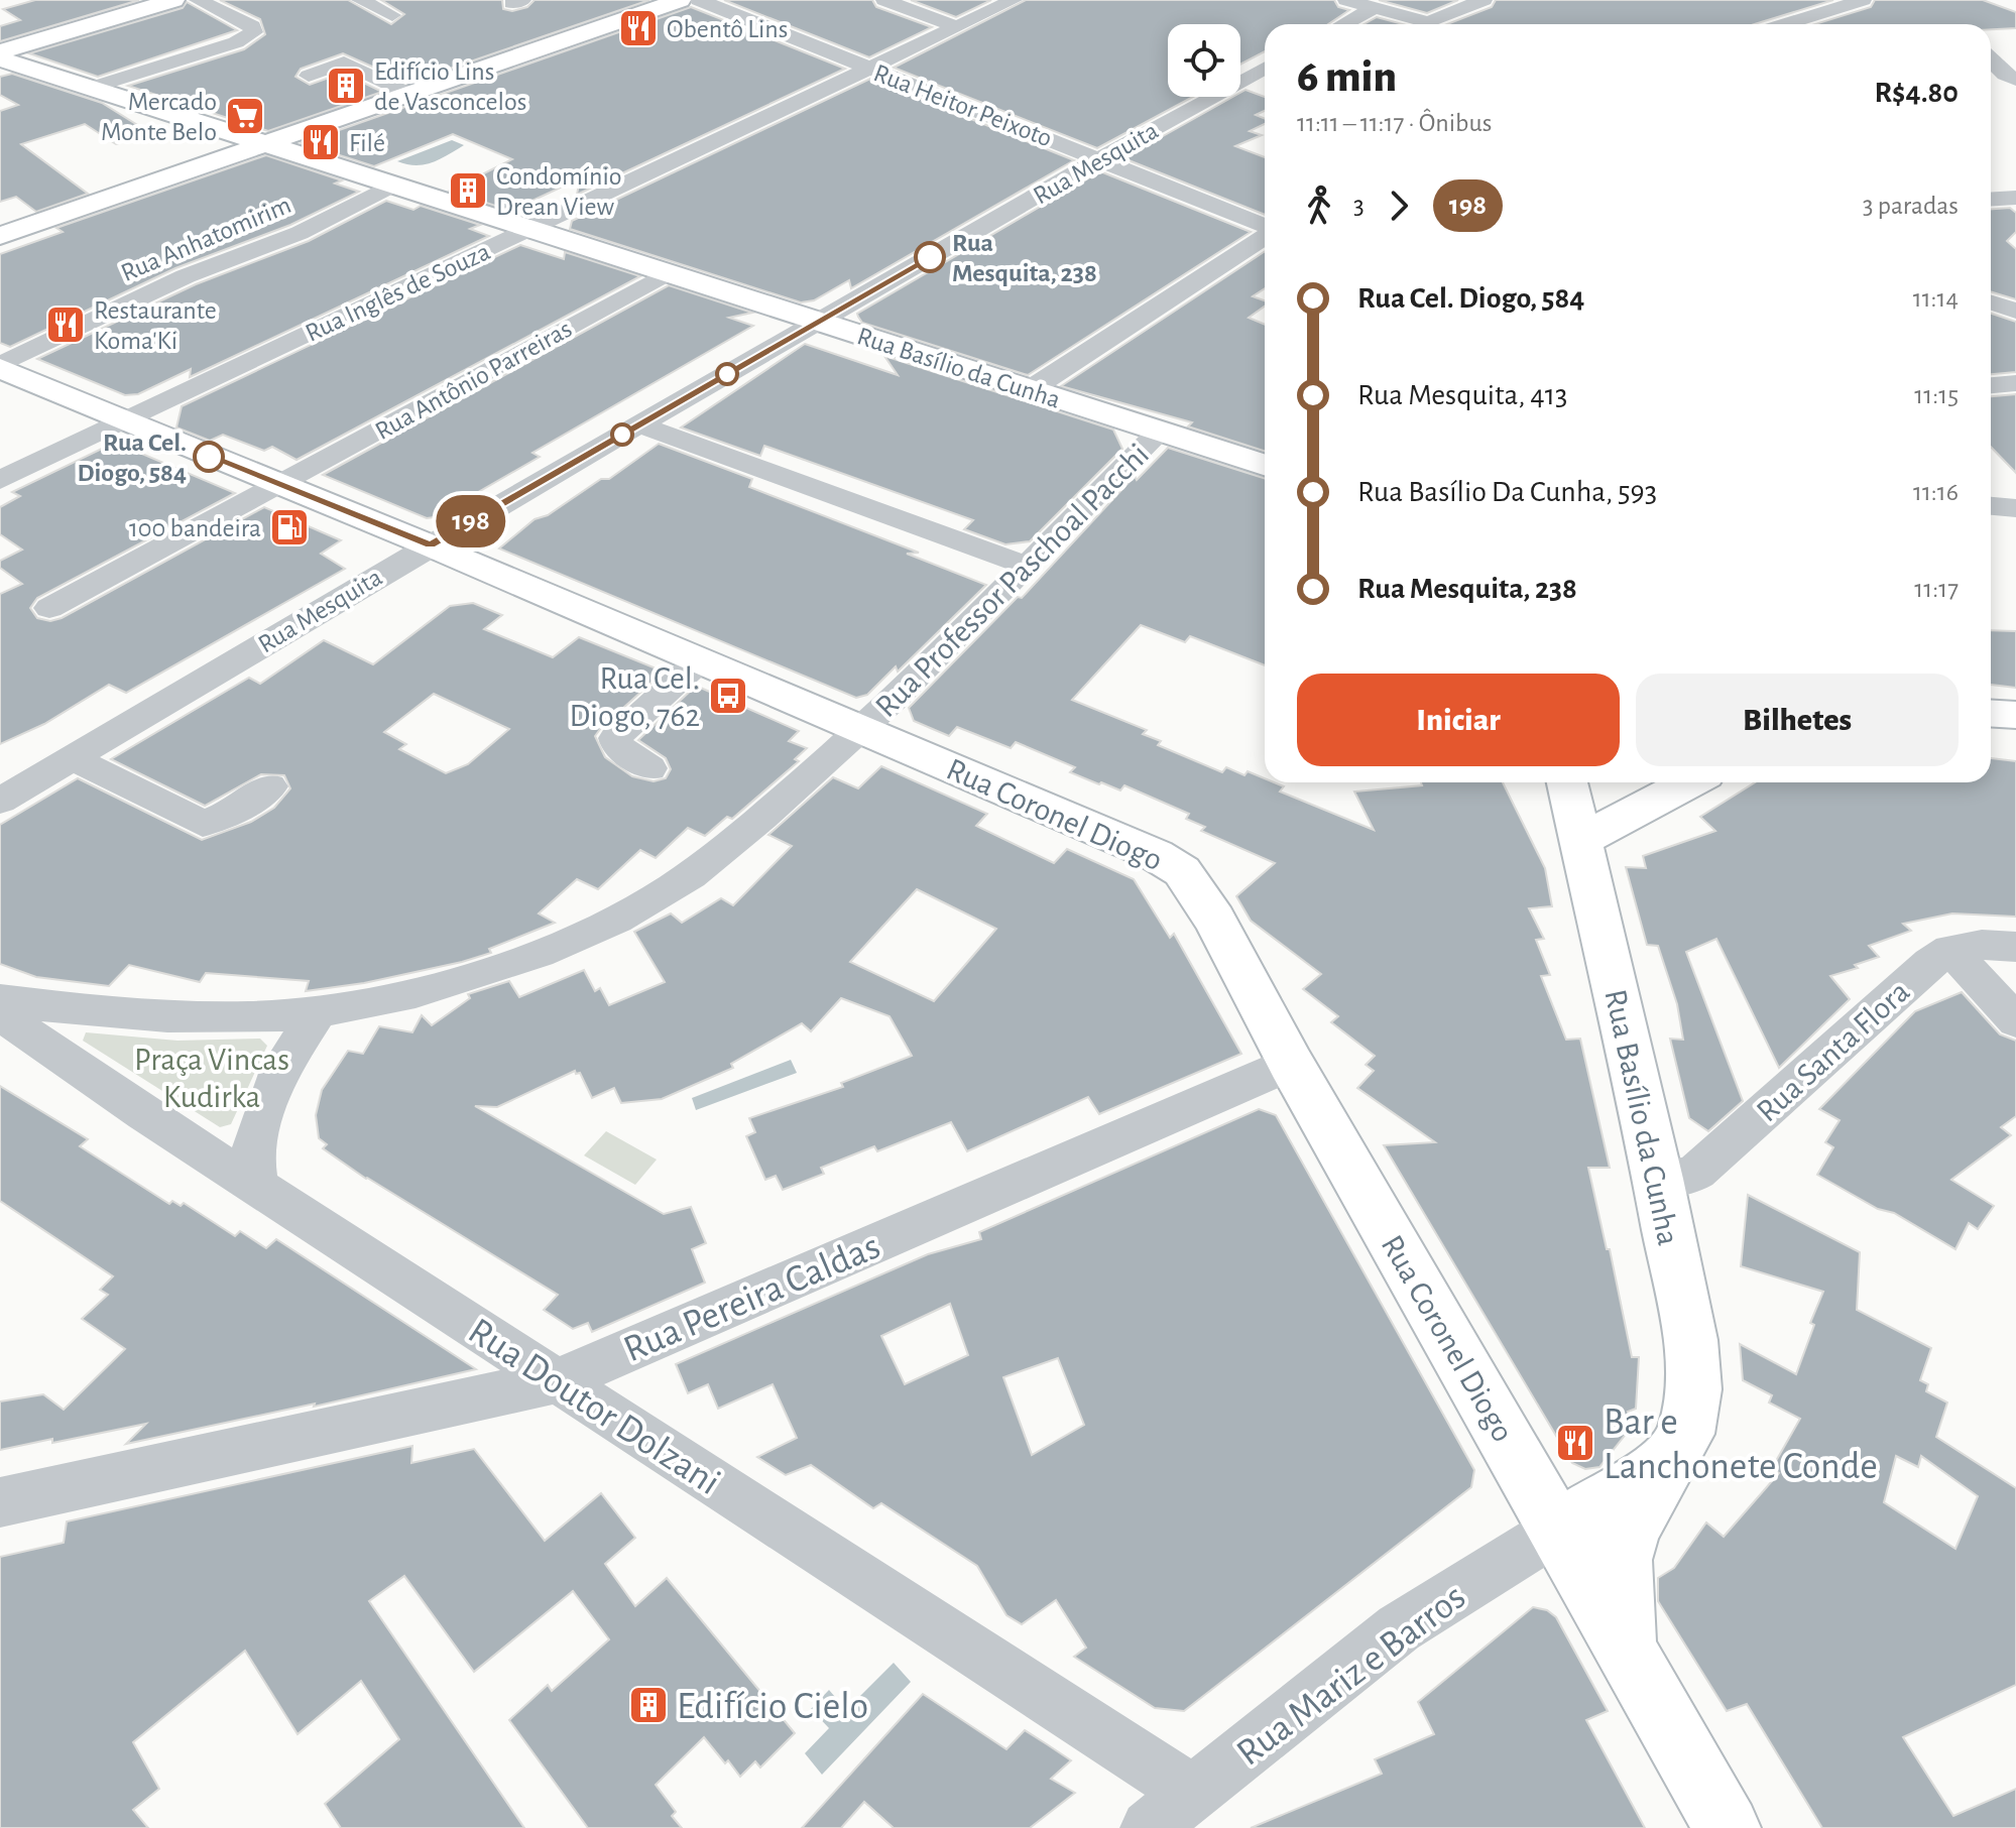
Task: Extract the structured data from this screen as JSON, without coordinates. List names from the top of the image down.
{
  "streets": {
    "street": [
      "Rua Heitor Peixoto",
      "Rua Mesquita",
      "Rua Anhatomirim",
      "Rua Inglês de Souza",
      "Rua Basílio da Cunha",
      "Rua Antônio Parreiras",
      "Rua Professor Paschoal Pacchi",
      "Rua Coronel Diogo",
      "Rua Santa Flora",
      "Rua Pereira Caldas",
      "Rua Doutor Dolzani",
      "Rua Mariz e Barros"
    ]
  },
  "crossings": [
    ["Rua Heitor Peixoto", "Rua Mesquita"],
    ["Rua Heitor Peixoto", "Rua Inglês de Souza"],
    ["Rua Mesquita", "Rua Basílio da Cunha"],
    ["Rua Mesquita", "Rua Coronel Diogo"],
    ["Rua Anhatomirim", "Rua Basílio da Cunha"],
    ["Rua Anhatomirim", "Rua Coronel Diogo"],
    ["Rua Inglês de Souza", "Rua Basílio da Cunha"],
    ["Rua Inglês de Souza", "Rua Coronel Diogo"],
    ["Rua Basílio da Cunha", "Rua Antônio Parreiras"],
    ["Rua Basílio da Cunha", "Rua Professor Paschoal Pacchi"],
    ["Rua Basílio da Cunha", "Rua Coronel Diogo"],
    ["Rua Basílio da Cunha", "Rua Santa Flora"],
    ["Rua Antônio Parreiras", "Rua Coronel Diogo"],
    ["Rua Professor Paschoal Pacchi", "Rua Coronel Diogo"],
    ["Rua Coronel Diogo", "Rua Pereira Caldas"],
    ["Rua Coronel Diogo", "Rua Mariz e Barros"],
    ["Rua Pereira Caldas", "Rua Doutor Dolzani"],
    ["Rua Doutor Dolzani", "Rua Mariz e Barros"]
  ],
  "parks": ["Praça Vincas Kudirka"],
  "places": {
    "restaurant": [
      "Obentô Lins",
      "Filé",
      "Restaurante Koma'Ki",
      "Bar e Lanchonete Conde"
    ],
    "building": ["Edifício Lins de Vasconcelos", "Condomínio Drean View", "Edifício Cielo"],
    "supermarket": ["Mercado Monte Belo"],
    "other": ["Rua Mesquita, 238", "Rua Cel. Diogo, 584"],
    "fuel station": ["100 bandeira"],
    "bus stop": ["Rua Cel. Diogo, 762"]
  },
  "lines": ["bus line 198"],
  "page": {
    "on_map": "198",
    "heading": ["6 min", "11:11 – 11:17 · Ônibus", "R$4.80"],
    "legs": ["3", "198", "3 paradas"],
    "list": [
      {
        "name": "Rua Cel. Diogo, 584",
        "value": "11:14"
      },
      {
        "name": "Rua Mesquita, 413",
        "value": "11:15"
      },
      {
        "name": "Rua Basílio Da Cunha, 593",
        "value": "11:16"
      },
      {
        "name": "Rua Mesquita, 238",
        "value": "11:17"
      }
    ],
    "buttons": ["Iniciar", "Bilhetes"]
  }
}
